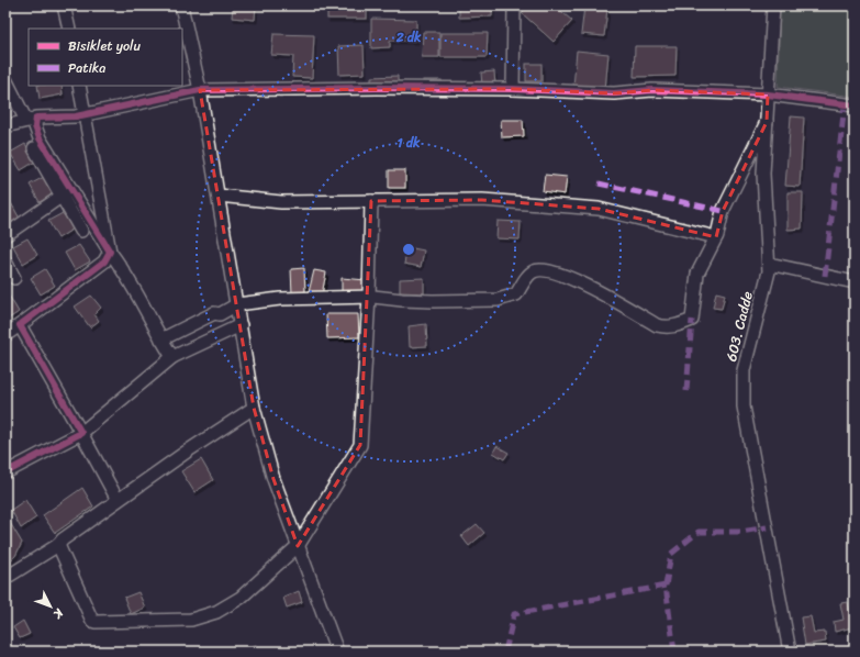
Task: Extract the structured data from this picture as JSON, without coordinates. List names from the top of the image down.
{
  "streets": {
    "street": ["603. Cadde"]
  },
  "legend": ["Bisiklet yolu", "Patika"],
  "north": "bottom right",
  "rings": ["2 dk", "1 dk"]
}
